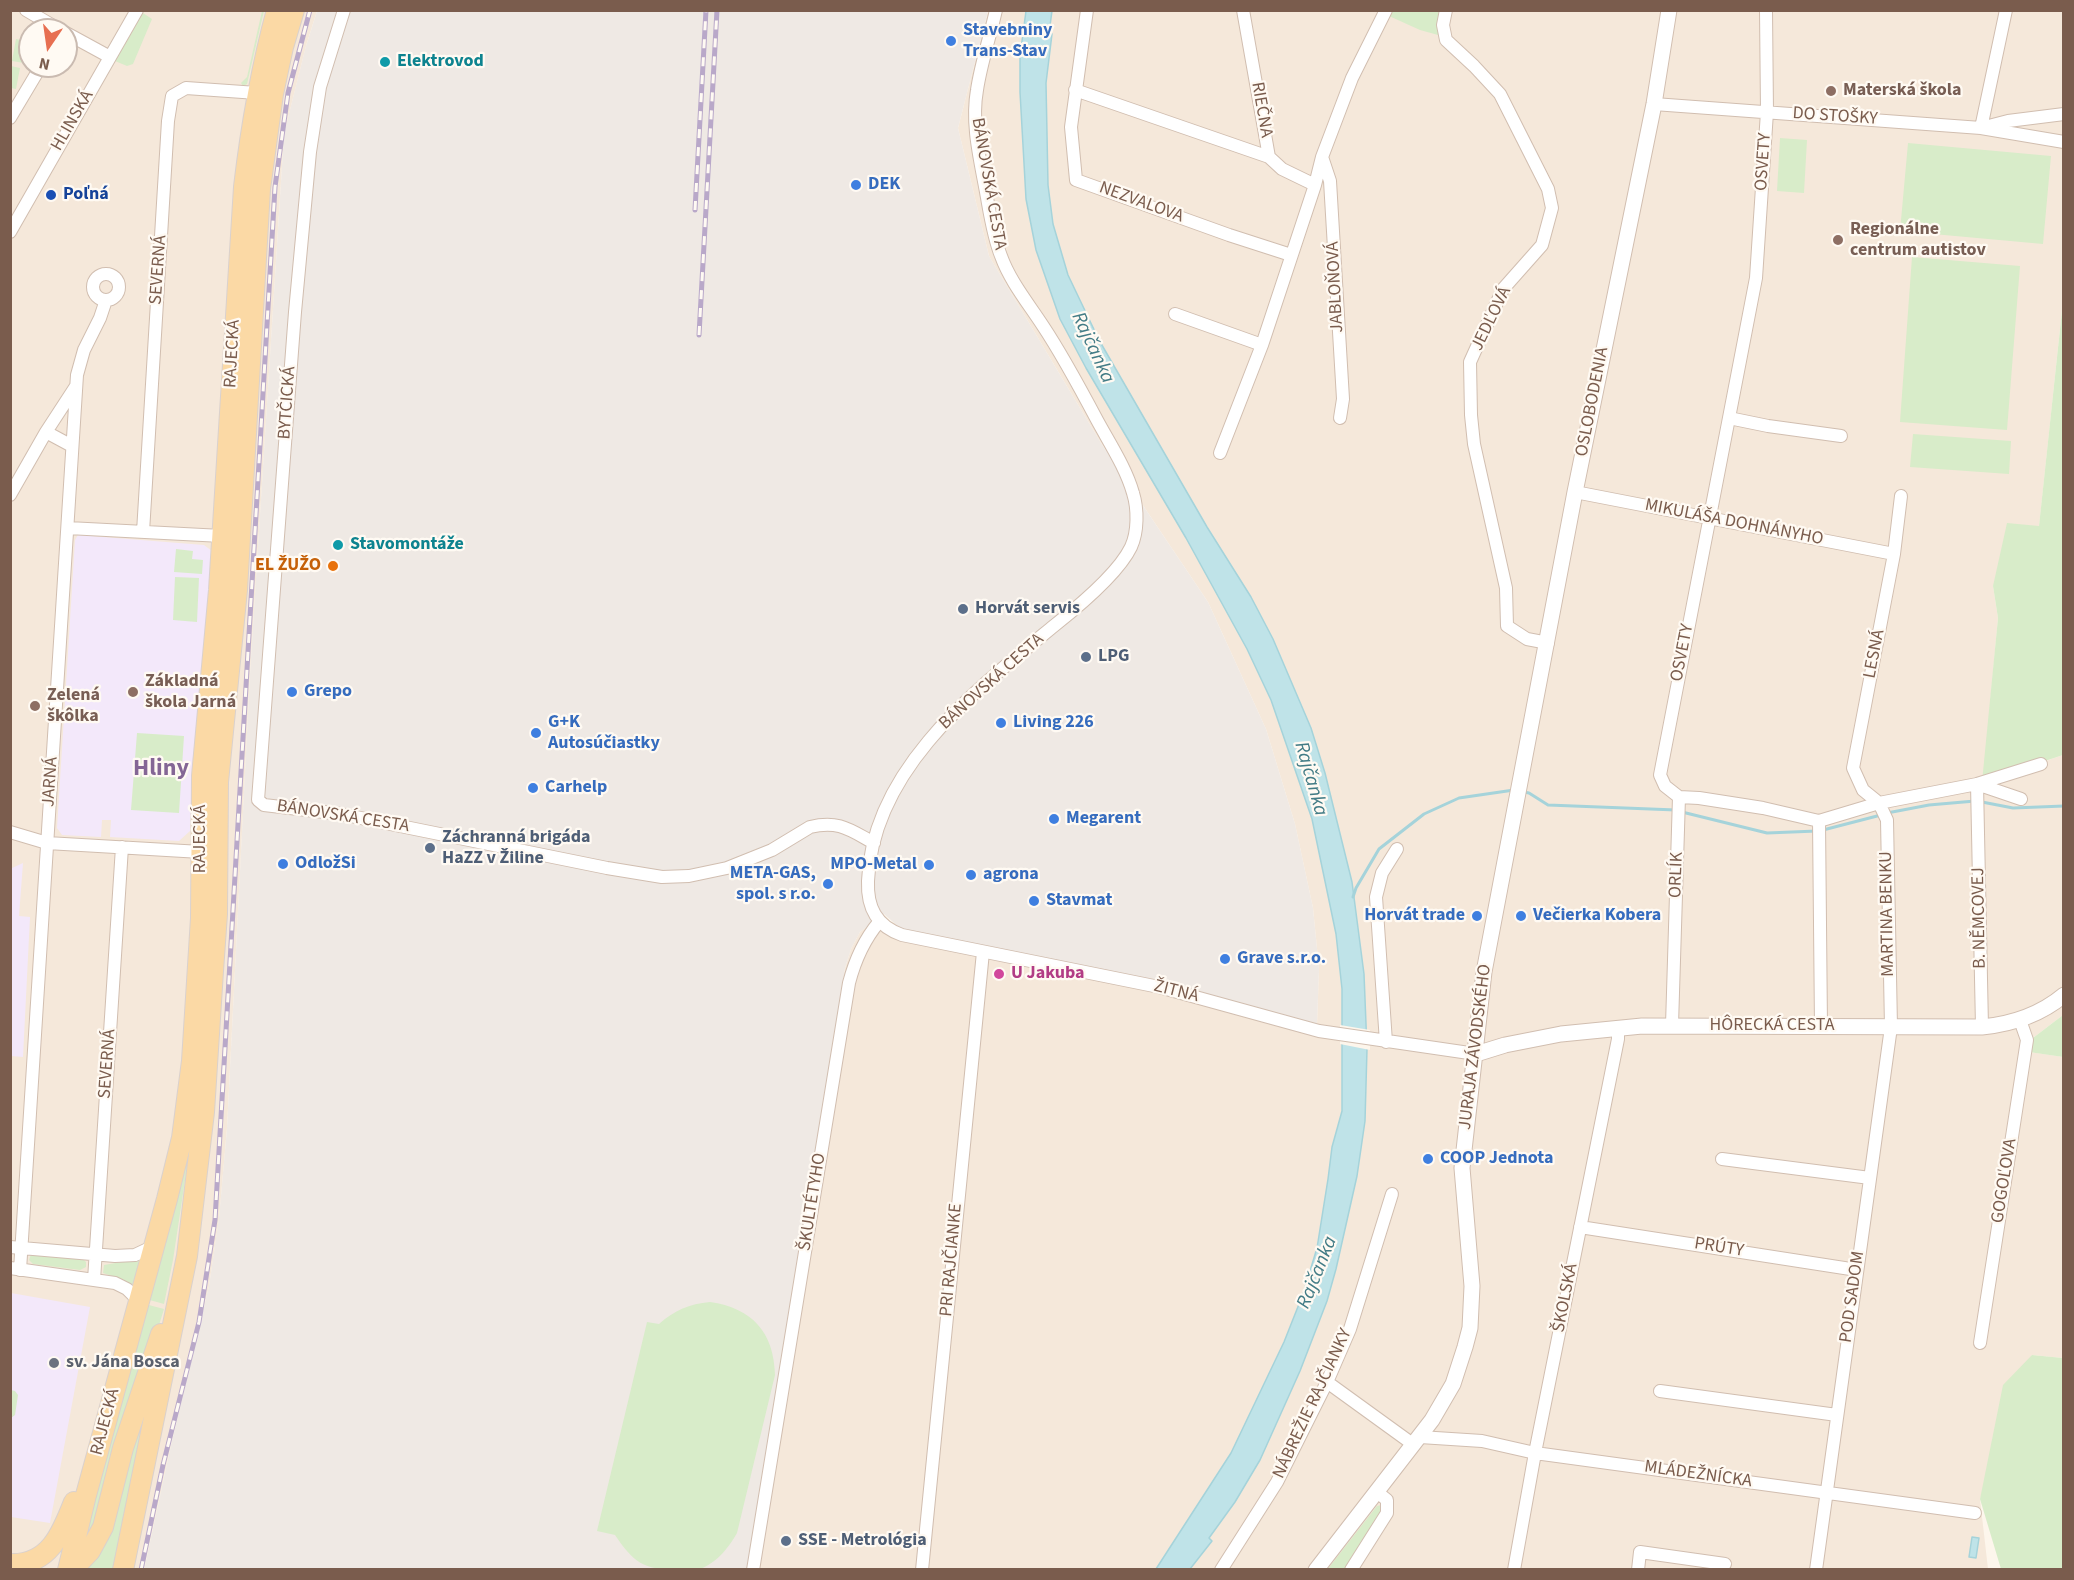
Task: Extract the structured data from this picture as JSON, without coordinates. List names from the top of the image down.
{
  "streets": {
    "main road": ["RAJECKÁ"],
    "street": [
      "RIEČNA",
      "DO STOŠKY",
      "HLINSKÁ",
      "OSVETY",
      "BÁNOVSKÁ CESTA",
      "NEZVALOVA",
      "SEVERNÁ",
      "JABLOŇOVÁ",
      "JEDĽOVÁ",
      "OSLOBODENIA",
      "BYTČICKÁ",
      "MIKULÁŠA DOHNÁNYHO",
      "LESNÁ",
      "JARNÁ",
      "ORLÍK",
      "MARTINA BENKU",
      "B. NĚMCOVEJ",
      "ŽITNÁ",
      "HÔRECKÁ CESTA",
      "JURAJA ZÁVODSKÉHO",
      "GOGOĽOVA",
      "ŠKULTÉTYHO",
      "PRÚTY",
      "PRI RAJČIANKE",
      "POD SADOM",
      "ŠKOLSKÁ",
      "NÁBREŽIE RAJČIANKY",
      "MLÁDEŽNÍCKA"
    ]
  },
  "crossings": [
    ["RIEČNA", "JABLOŇOVÁ"],
    ["DO STOŠKY", "OSVETY"],
    ["DO STOŠKY", "OSLOBODENIA"],
    ["OSVETY", "MIKULÁŠA DOHNÁNYHO"],
    ["OSVETY", "ORLÍK"],
    ["BÁNOVSKÁ CESTA", "BYTČICKÁ"],
    ["NEZVALOVA", "JABLOŇOVÁ"],
    ["SEVERNÁ", "RAJECKÁ"],
    ["JEDĽOVÁ", "OSLOBODENIA"],
    ["OSLOBODENIA", "MIKULÁŠA DOHNÁNYHO"],
    ["OSLOBODENIA", "JURAJA ZÁVODSKÉHO"],
    ["MIKULÁŠA DOHNÁNYHO", "LESNÁ"],
    ["LESNÁ", "MARTINA BENKU"],
    ["ORLÍK", "HÔRECKÁ CESTA"],
    ["MARTINA BENKU", "HÔRECKÁ CESTA"],
    ["MARTINA BENKU", "POD SADOM"],
    ["B. NĚMCOVEJ", "HÔRECKÁ CESTA"],
    ["ŽITNÁ", "HÔRECKÁ CESTA"],
    ["ŽITNÁ", "JURAJA ZÁVODSKÉHO"],
    ["ŽITNÁ", "ŠKULTÉTYHO"],
    ["ŽITNÁ", "PRI RAJČIANKE"],
    ["HÔRECKÁ CESTA", "JURAJA ZÁVODSKÉHO"],
    ["HÔRECKÁ CESTA", "GOGOĽOVA"],
    ["HÔRECKÁ CESTA", "POD SADOM"],
    ["HÔRECKÁ CESTA", "ŠKOLSKÁ"],
    ["JURAJA ZÁVODSKÉHO", "MLÁDEŽNÍCKA"],
    ["PRÚTY", "POD SADOM"],
    ["PRÚTY", "ŠKOLSKÁ"],
    ["POD SADOM", "MLÁDEŽNÍCKA"],
    ["ŠKOLSKÁ", "MLÁDEŽNÍCKA"]
  ],
  "districts": ["Hliny"],
  "water": ["Rajčanka"],
  "places": [
    "Stavebniny Trans-Stav",
    "Elektrovod",
    "Materská škola",
    "DEK",
    "Poľná",
    "Regionálne centrum autistov",
    "Stavomontáže",
    "EL ŽUŽO",
    "Horvát servis",
    "LPG",
    "Základná škola Jarná",
    "Grepo",
    "Zelená škôlka",
    "Living 226",
    "G+K Autosúčiastky",
    "Carhelp",
    "Megarent",
    "Záchranná brigáda HaZZ v Žiline",
    "OdložSi",
    "MPO-Metal",
    "agrona",
    "META-GAS, spol. s r.o.",
    "Stavmat",
    "Horvát trade",
    "Večierka Kobera",
    "Grave s.r.o.",
    "U Jakuba",
    "COOP Jednota",
    "sv. Jána Bosca",
    "SSE - Metrológia"
  ],
  "north": "bottom"
}
